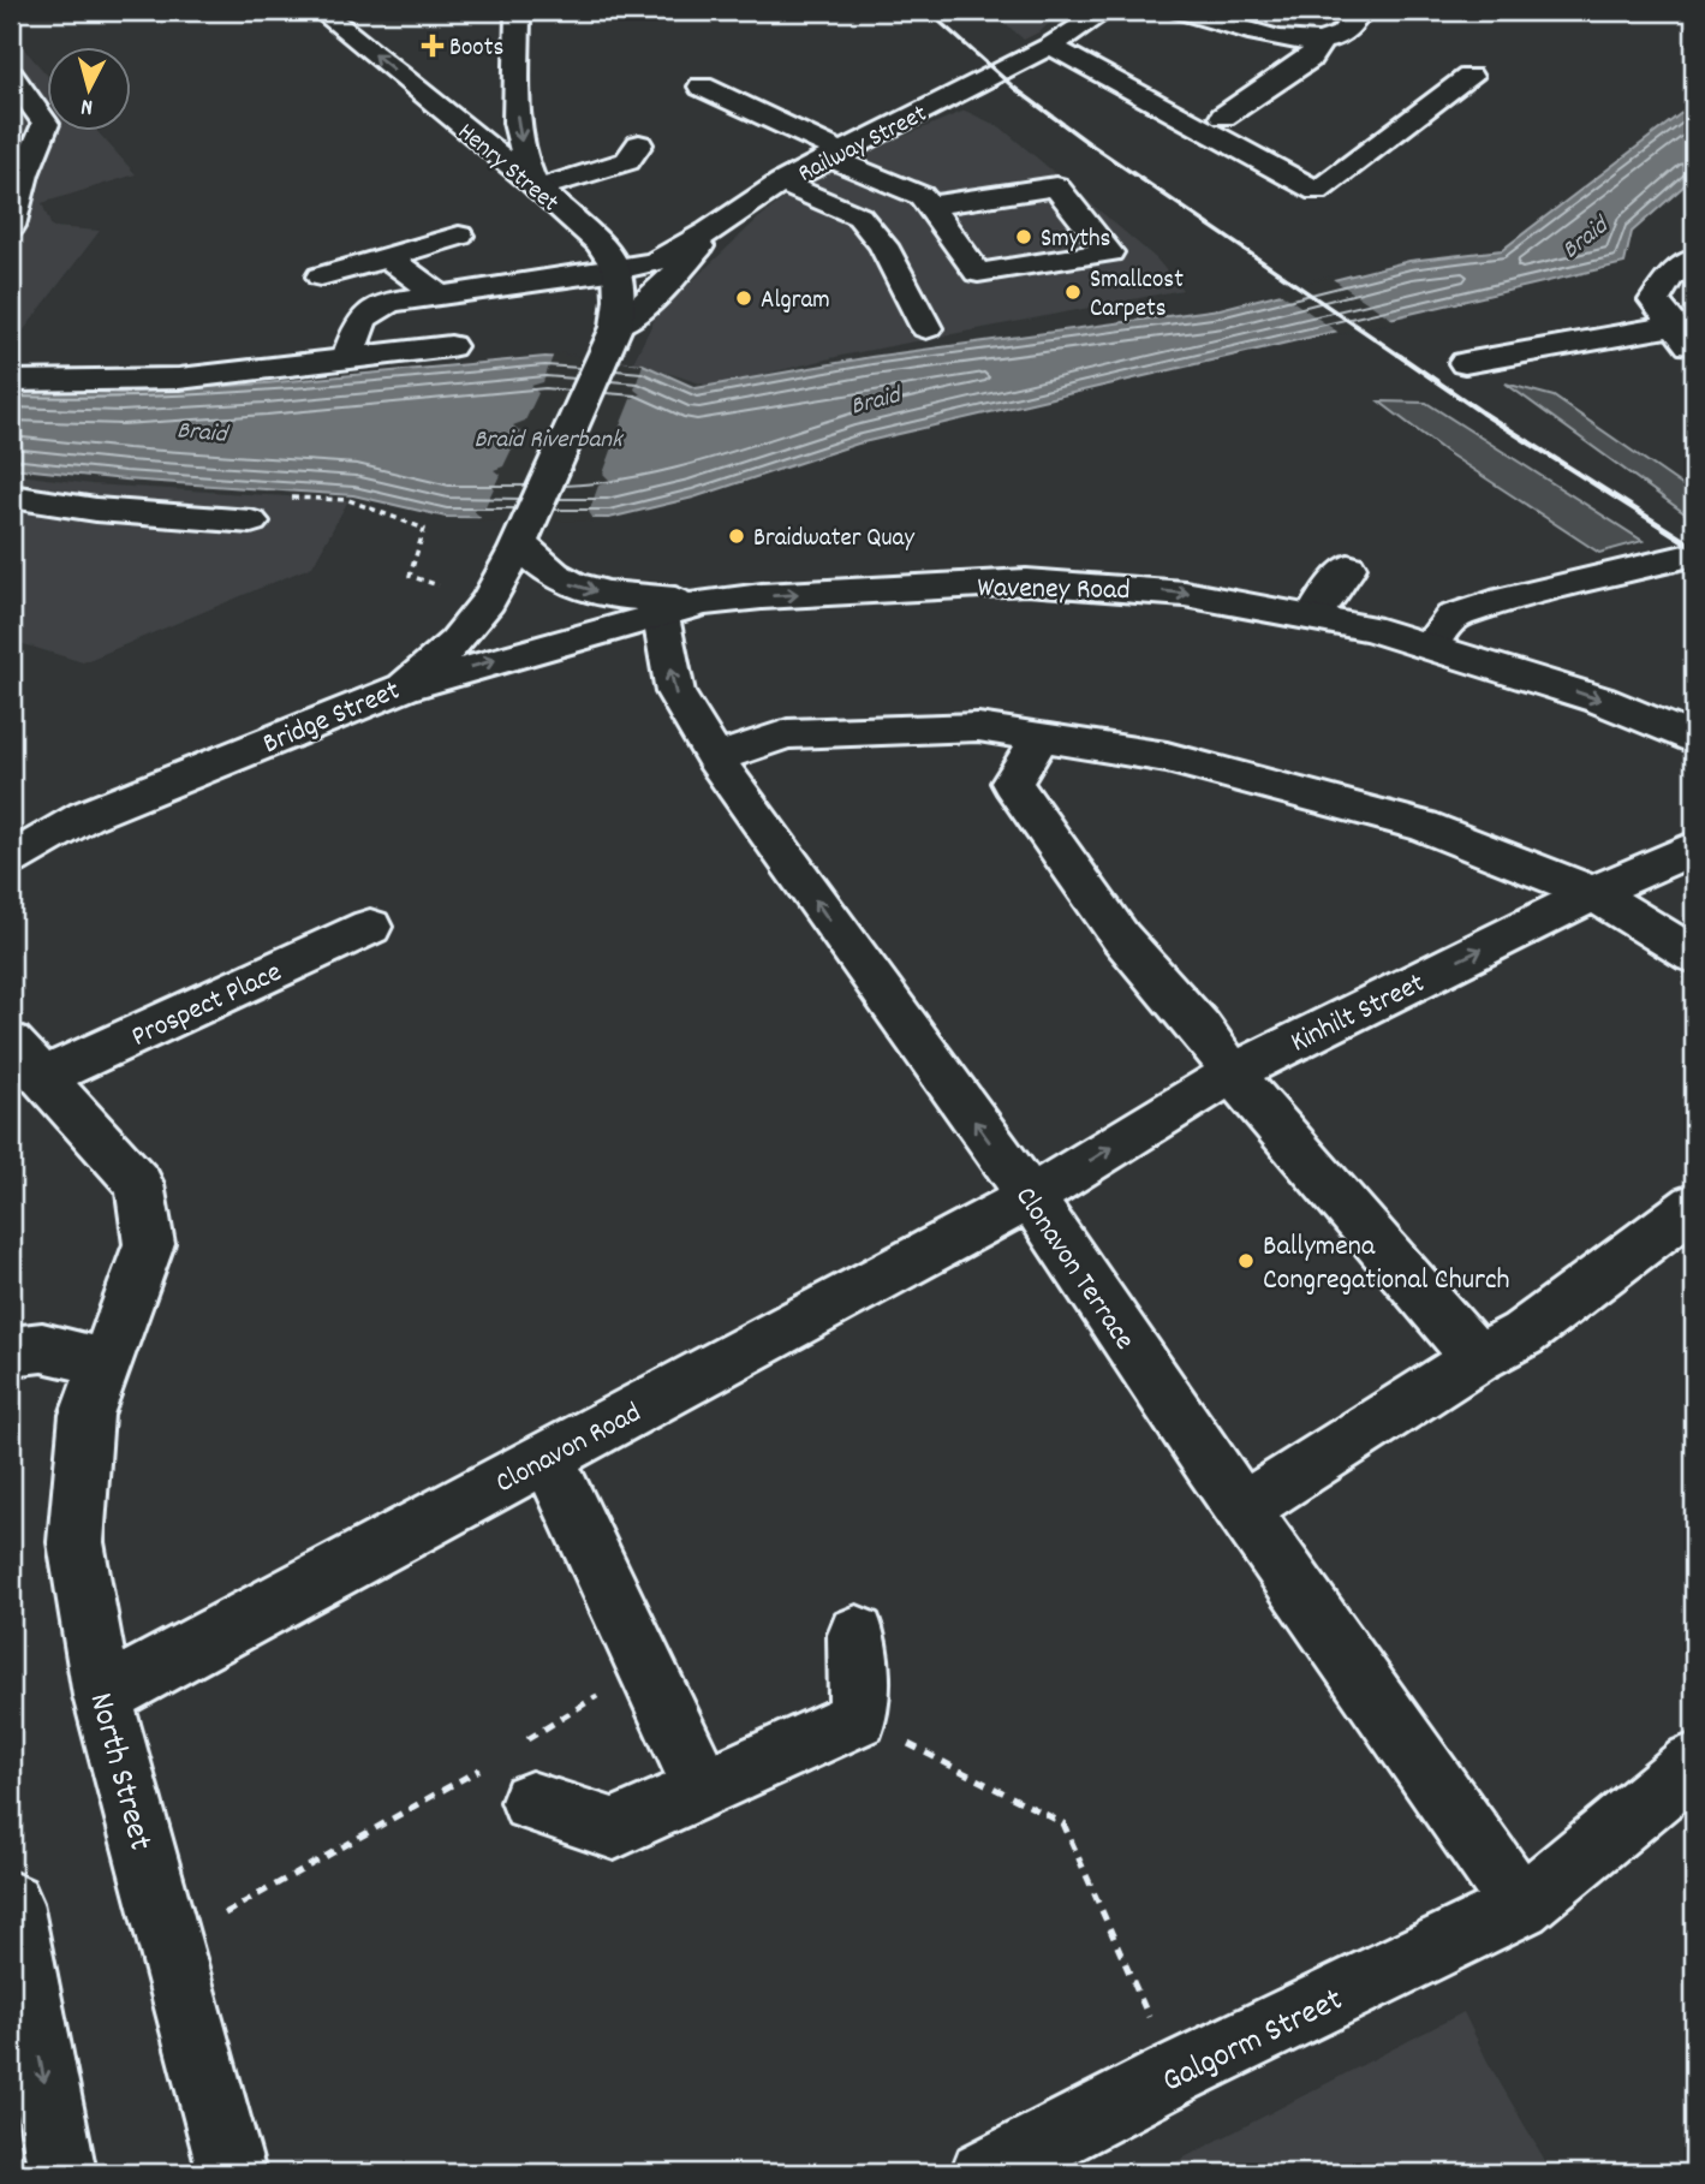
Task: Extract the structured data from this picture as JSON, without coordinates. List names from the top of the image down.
{
  "streets": {
    "street": [
      "Railway Street",
      "Henry Street",
      "Waveney Road",
      "Bridge Street",
      "Prospect Place",
      "Kinhilt Street",
      "Clonavon Terrace",
      "Clonavon Road",
      "North Street",
      "Galgorm Street"
    ]
  },
  "crossings": [
    ["Railway Street", "Henry Street"],
    ["Waveney Road", "Bridge Street"],
    ["Waveney Road", "Clonavon Terrace"],
    ["Prospect Place", "North Street"],
    ["Kinhilt Street", "Clonavon Terrace"],
    ["Kinhilt Street", "Clonavon Road"],
    ["Clonavon Terrace", "Clonavon Road"],
    ["Clonavon Terrace", "Galgorm Street"],
    ["Clonavon Road", "North Street"]
  ],
  "one_way": ["Henry Street"],
  "water": ["Braid", "Braid Riverbank"],
  "places": {
    "health": ["Boots"],
    "other": [
      "Smyths",
      "Smallcost Carpets",
      "Algram",
      "Braidwater Quay",
      "Ballymena Congregational Church"
    ]
  },
  "north": "bottom"
}
